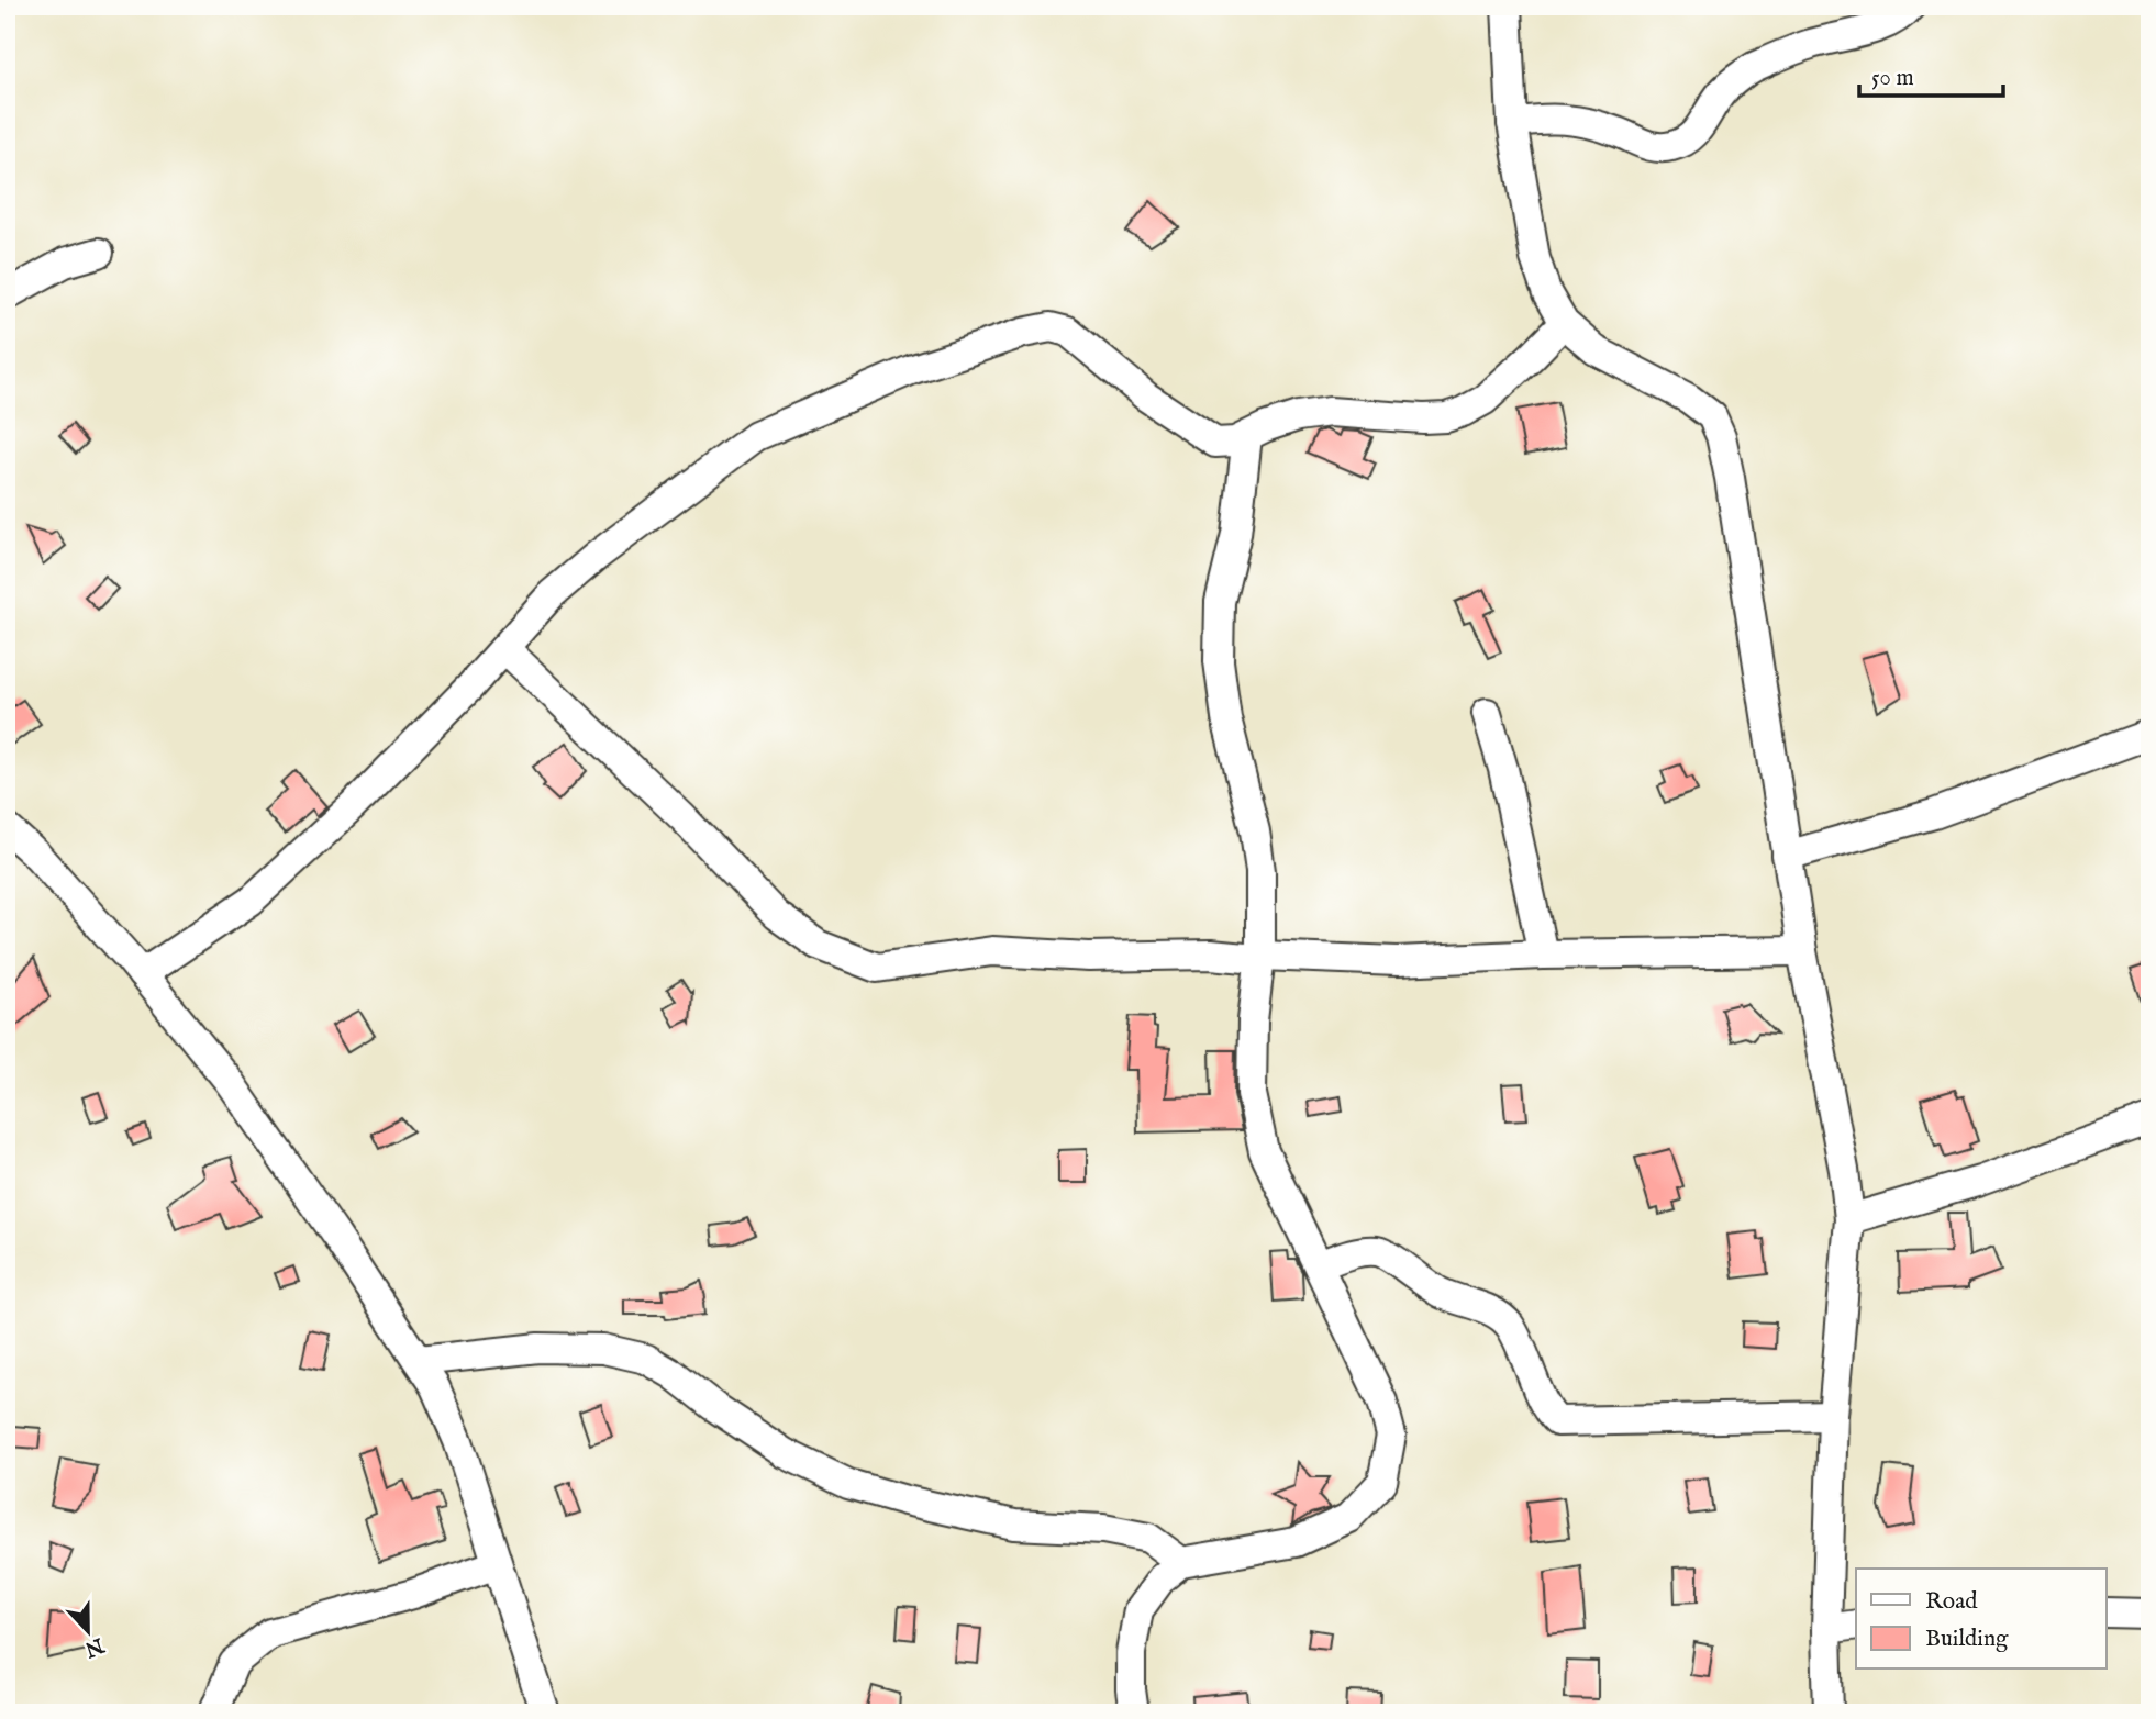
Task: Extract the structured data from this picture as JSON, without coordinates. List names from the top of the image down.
{
  "legend": ["Road", "Building"],
  "scale_bar": "50 m",
  "north": "bottom"
}
